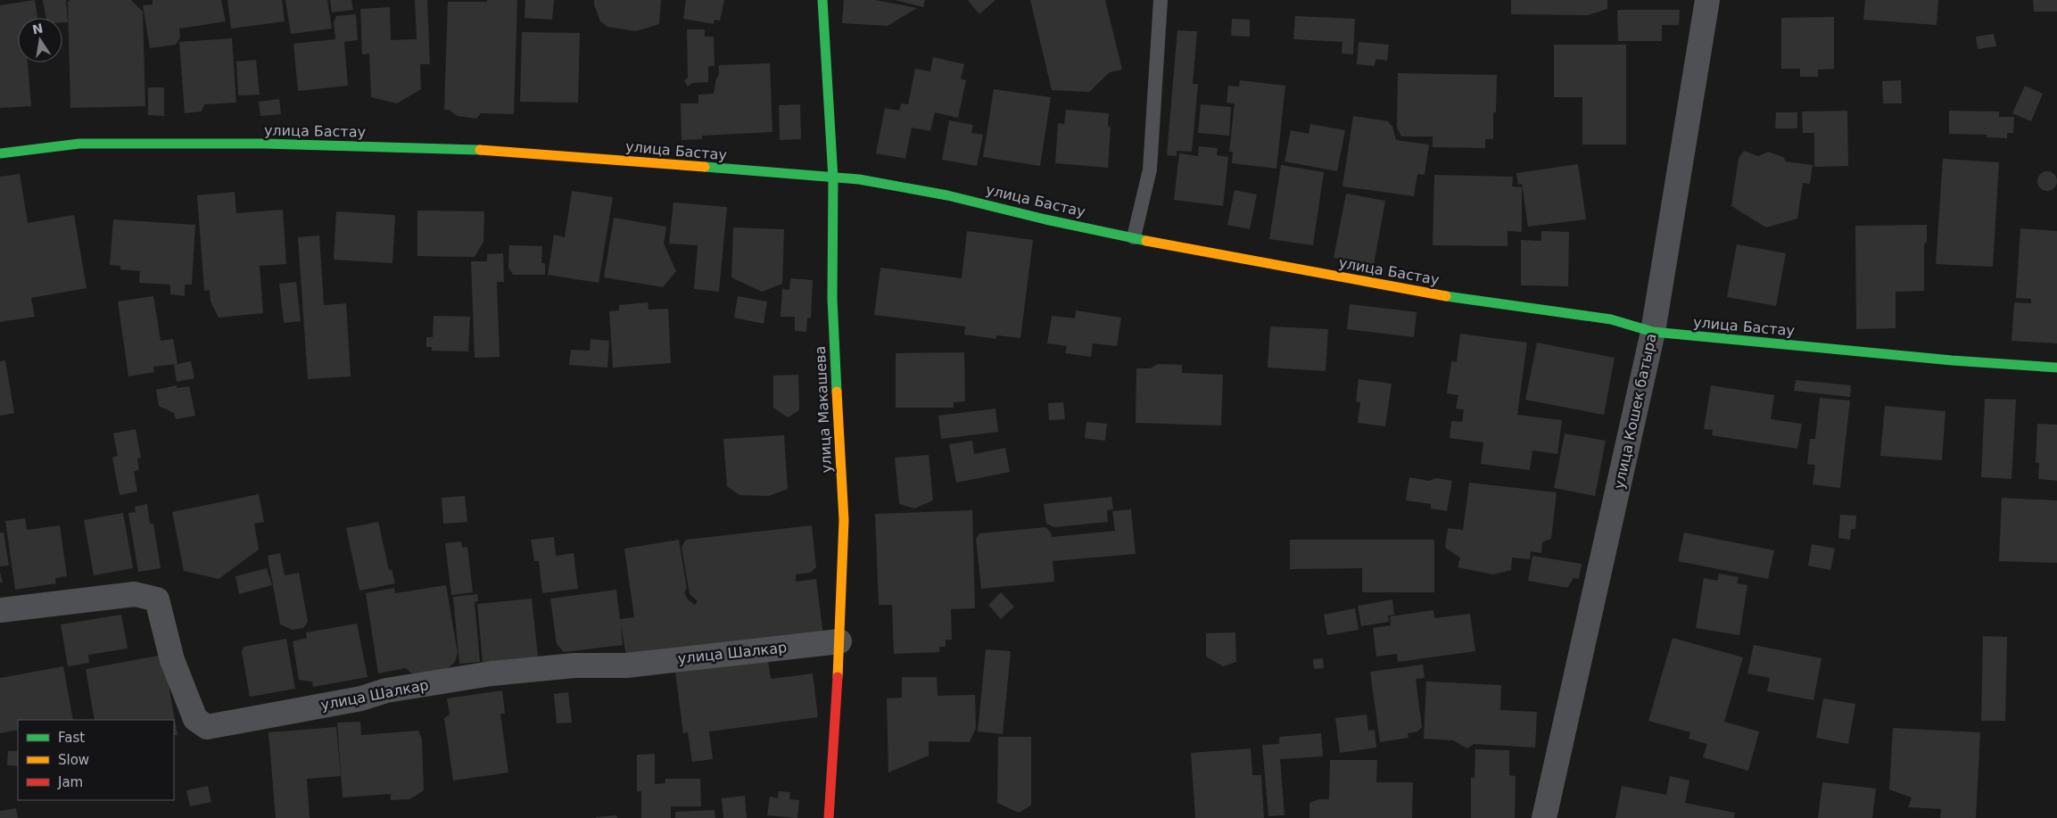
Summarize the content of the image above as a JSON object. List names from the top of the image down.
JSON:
{
  "streets": {
    "street": [
      "улица Бастау",
      "улица Макашева",
      "улица Кошек батыра",
      "улица Шалкар"
    ]
  },
  "crossings": [
    ["улица Бастау", "улица Макашева"],
    ["улица Бастау", "улица Кошек батыра"],
    ["улица Макашева", "улица Шалкар"]
  ],
  "legend": ["Fast", "Slow", "Jam"],
  "north": "top"
}
